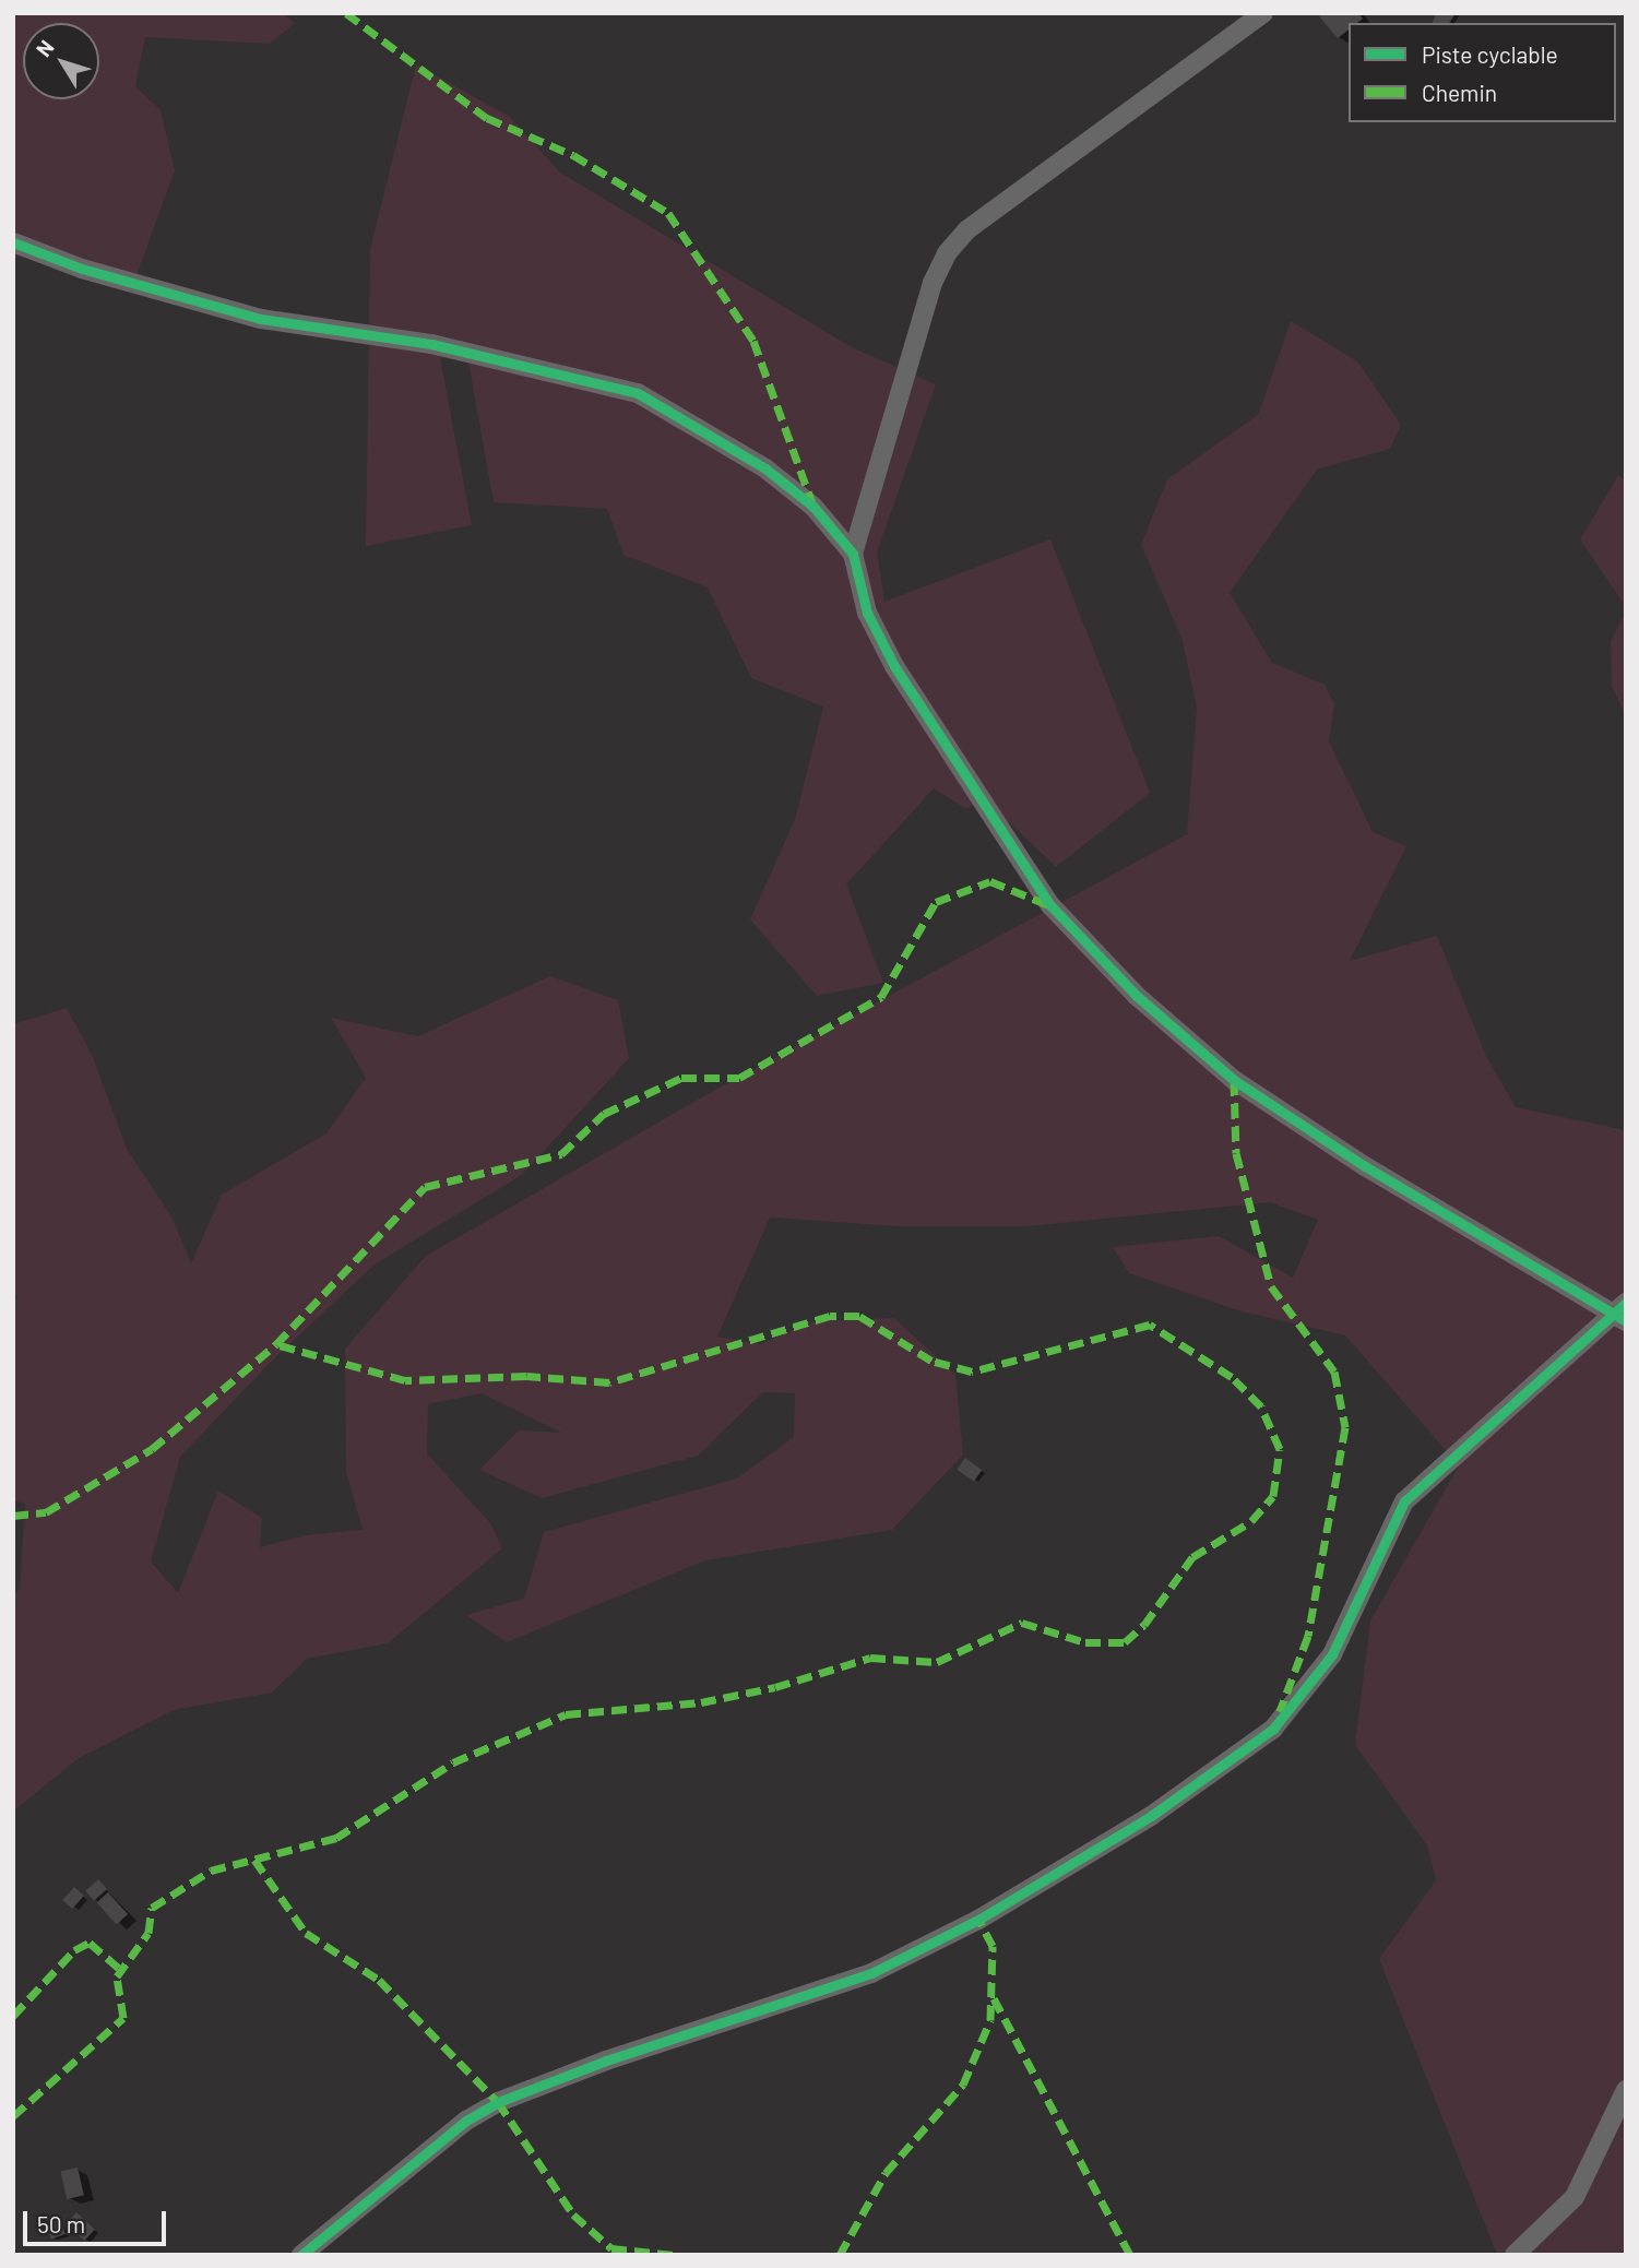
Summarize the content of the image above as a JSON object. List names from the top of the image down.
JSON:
{
  "legend": ["Piste cyclable", "Chemin"],
  "scale_bar": "50 m",
  "north": "top left"
}
